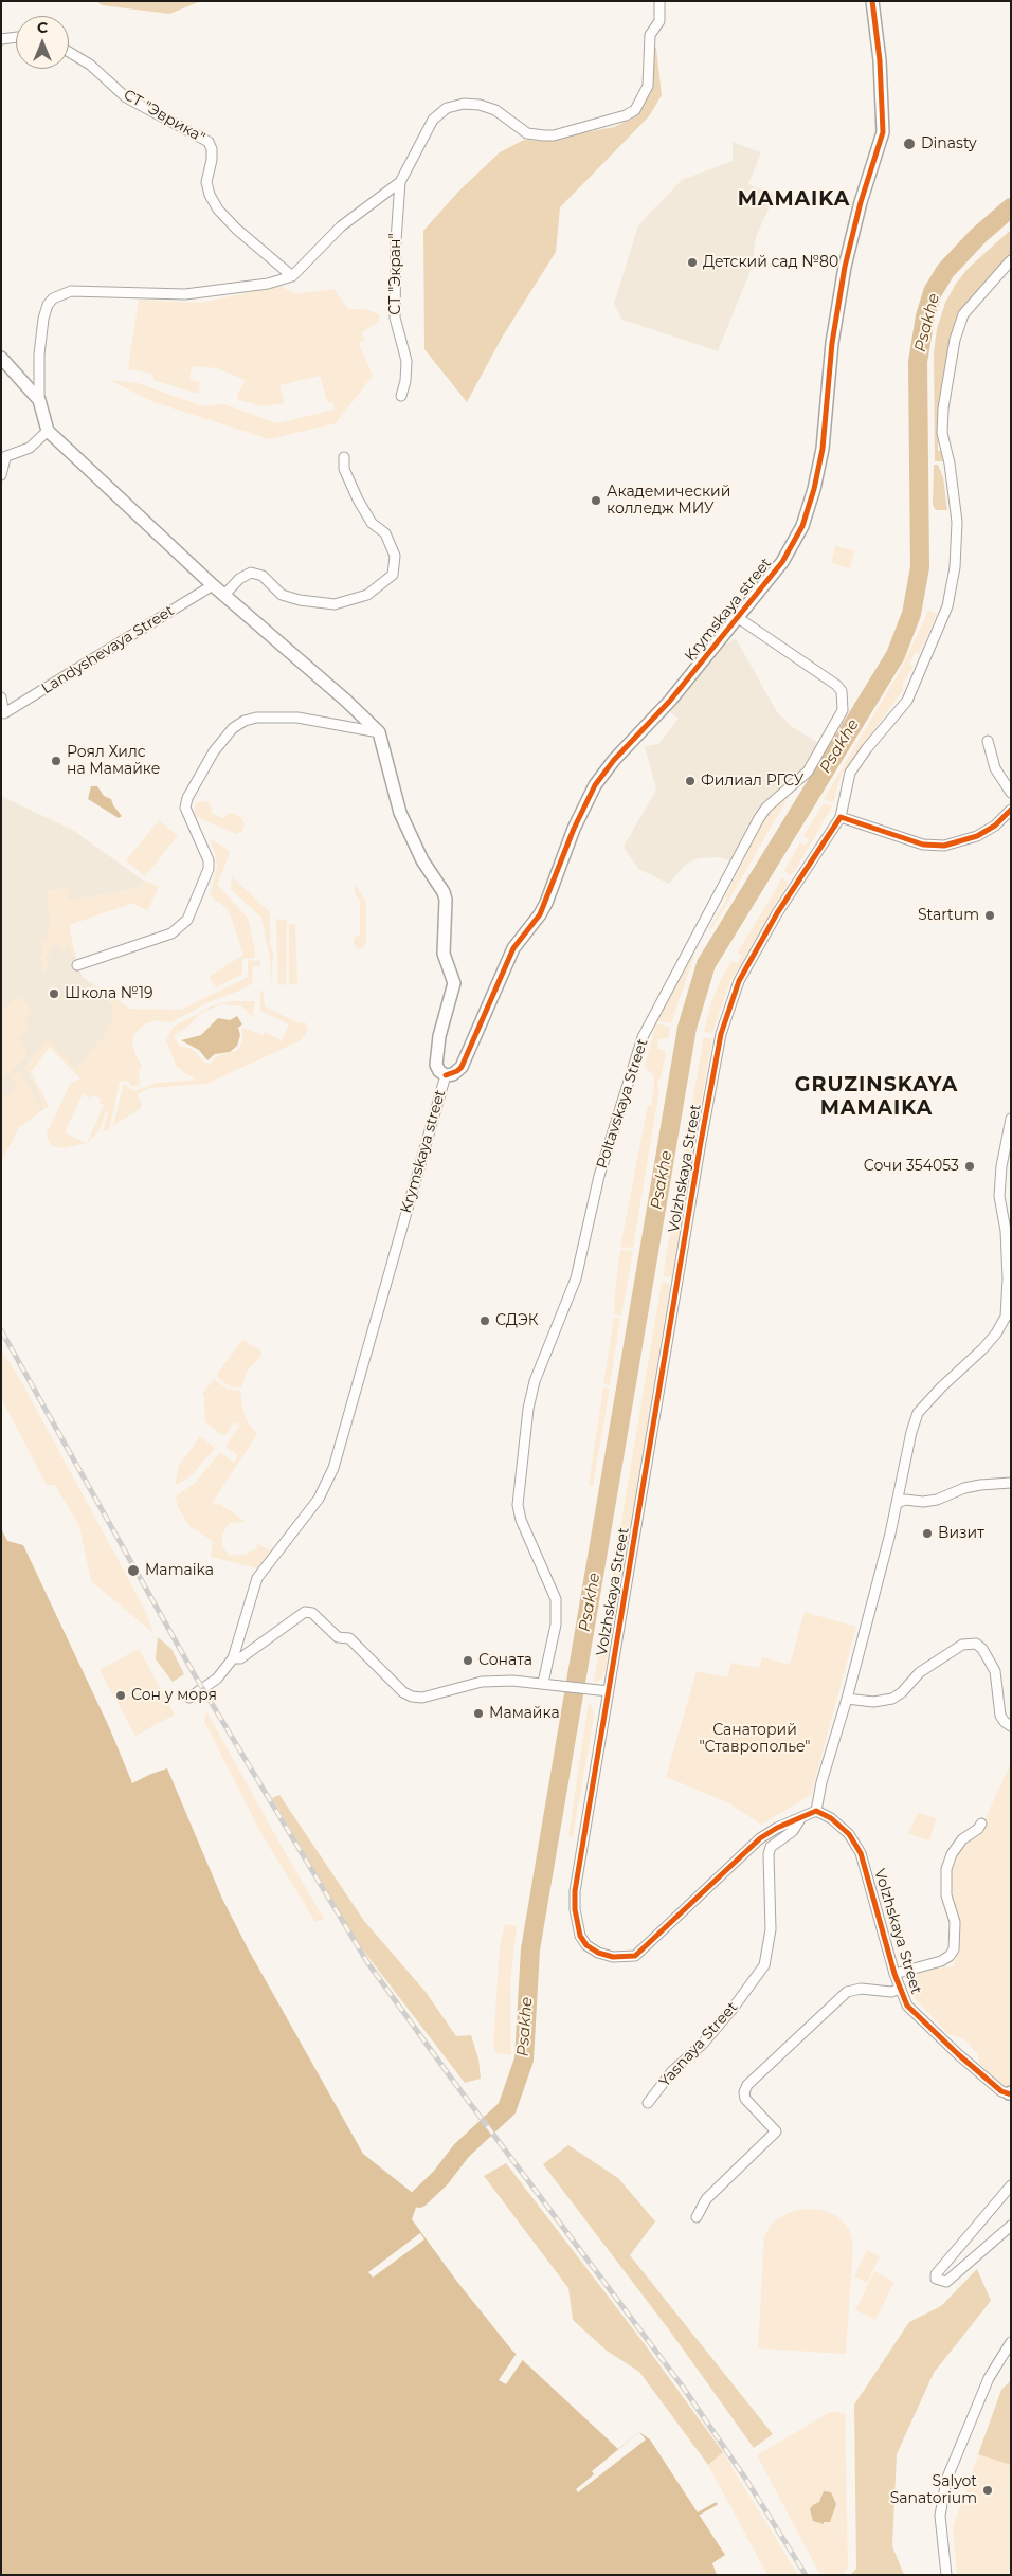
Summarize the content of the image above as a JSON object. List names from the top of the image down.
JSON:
{
  "streets": {
    "street": [
      "СТ \"Эврика\"",
      "СТ \"Экран\"",
      "Krymskaya street",
      "Landyshevaya Street",
      "Poltavskaya Street",
      "Volzhskaya Street",
      "Yasnaya Street"
    ]
  },
  "crossings": [
    ["Krymskaya street", "Poltavskaya Street"],
    ["Krymskaya street", "Volzhskaya Street"],
    ["Volzhskaya Street", "Yasnaya Street"]
  ],
  "districts": ["MAMAIKA", "GRUZINSKAYA MAMAIKA"],
  "water": ["Psakhe"],
  "parks": ["Санаторий \"Ставрополье\""],
  "places": [
    "Dinasty",
    "Детский сад №80",
    "Академический колледж МИУ",
    "Роял Хилс на Мамайке",
    "Филиал РГСУ",
    "Startum",
    "Школа №19",
    "Сочи 354053",
    "СДЭК",
    "Визит",
    "Mamaika",
    "Соната",
    "Сон у моря",
    "Мамайка",
    "Salyot Sanatorium"
  ],
  "north": "top"
}
